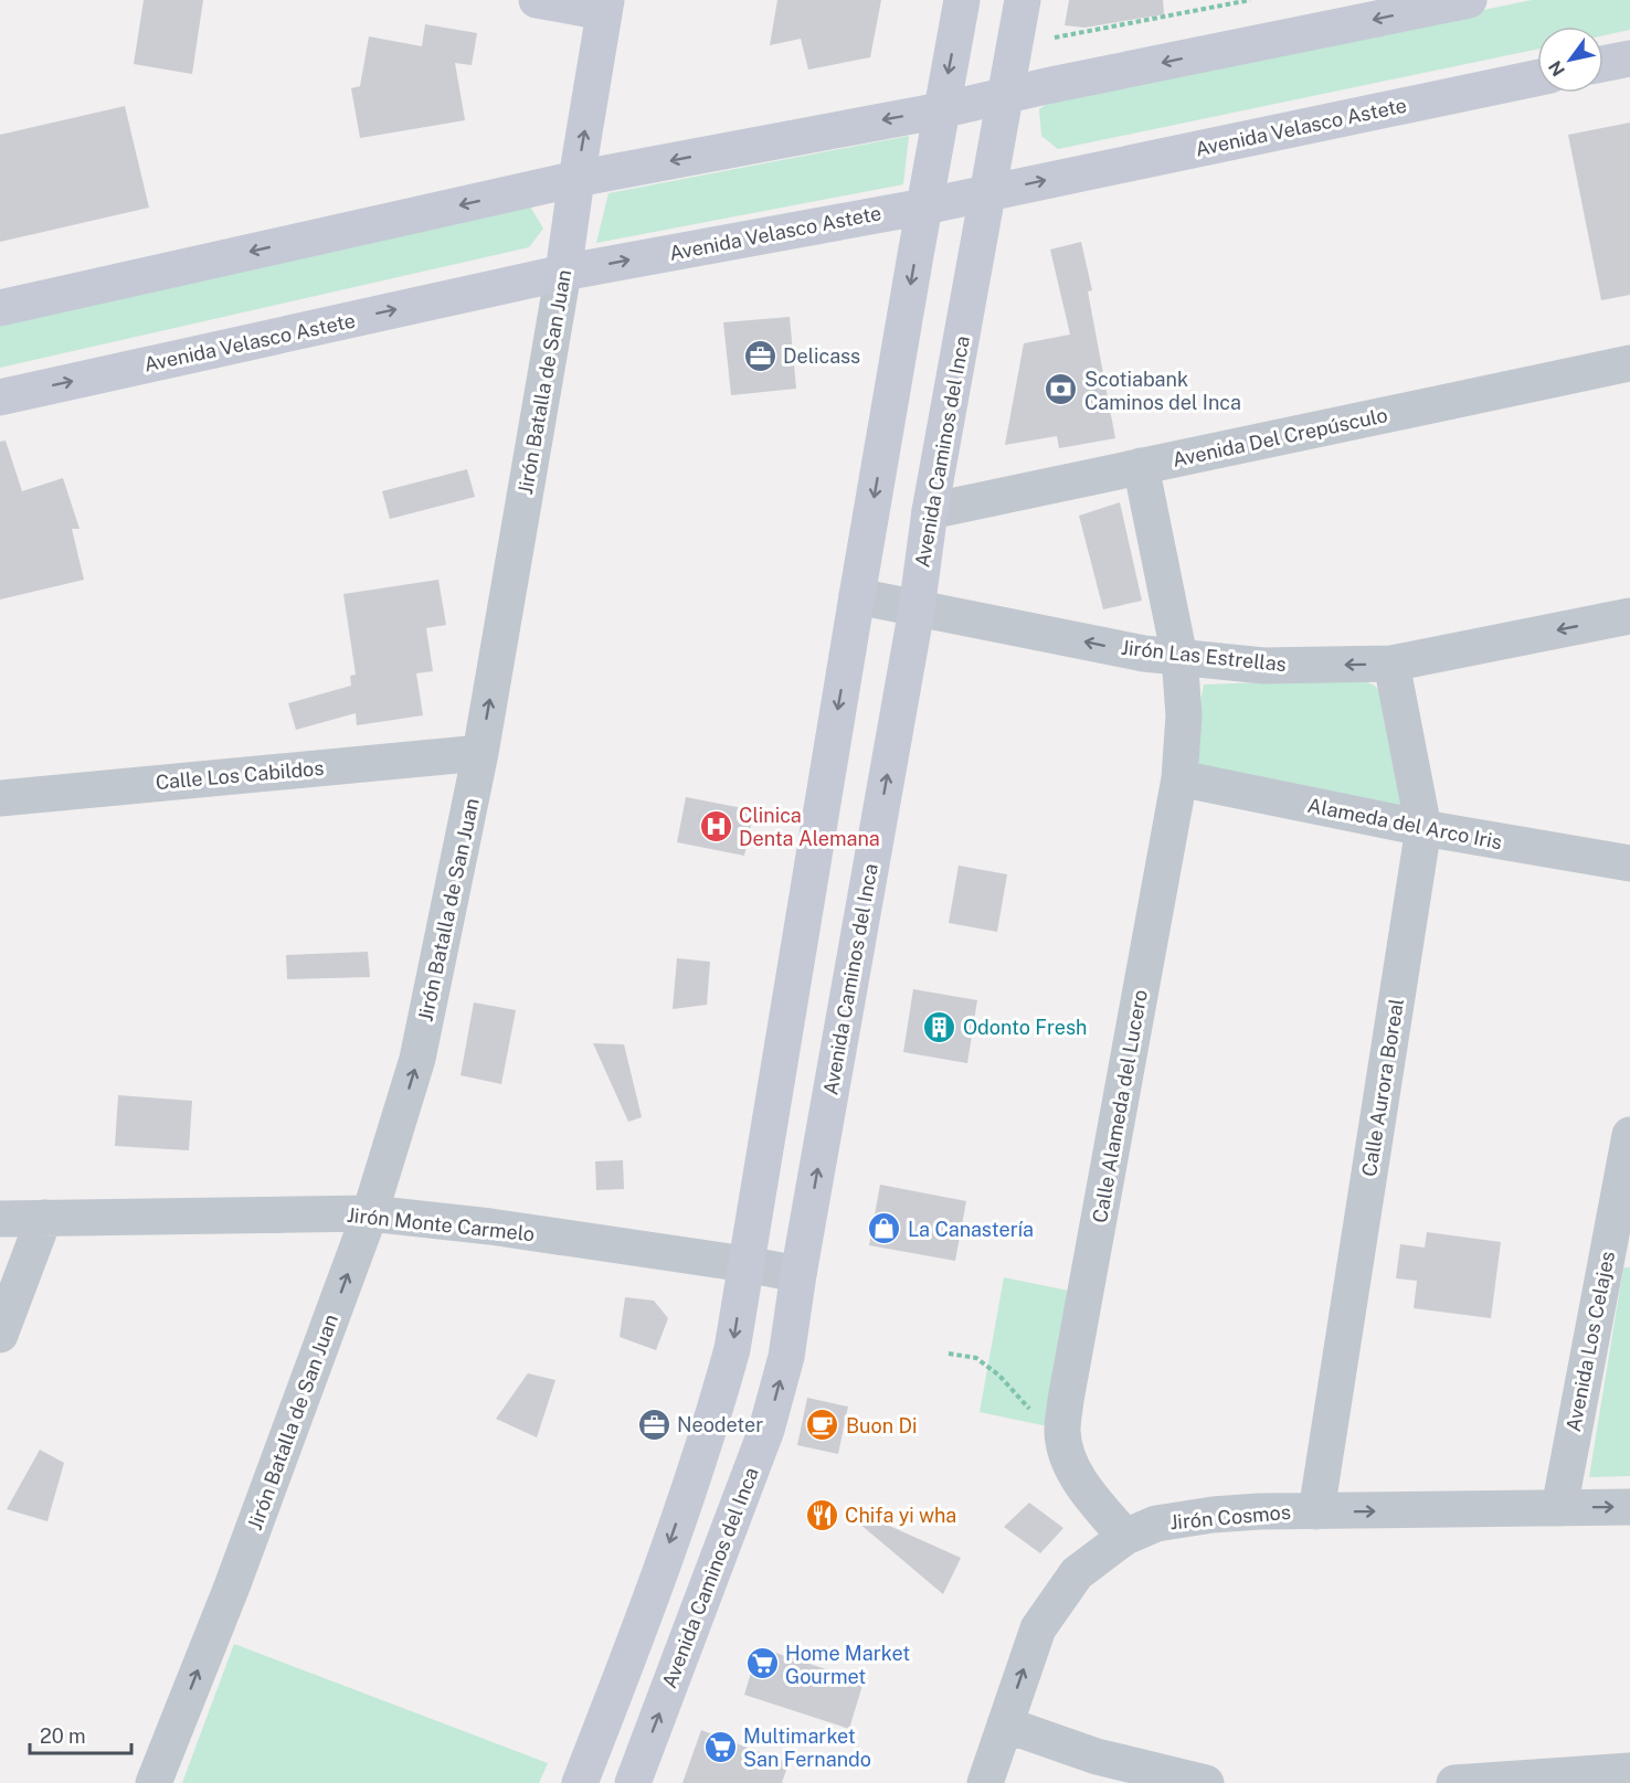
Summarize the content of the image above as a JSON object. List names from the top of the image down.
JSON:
{
  "streets": {
    "main road": ["Avenida Velasco Astete", "Jirón Batalla de San Juan", "Avenida Caminos del Inca"],
    "street": [
      "Avenida Del Crepúsculo",
      "Jirón Las Estrellas",
      "Calle Los Cabildos",
      "Alameda del Arco Iris",
      "Calle Aurora Boreal",
      "Calle Alameda del Lucero",
      "Jirón Monte Carmelo",
      "Avenida Los Celajes",
      "Jirón Cosmos"
    ]
  },
  "crossings": [
    ["Avenida Velasco Astete", "Jirón Batalla de San Juan"],
    ["Avenida Velasco Astete", "Avenida Caminos del Inca"],
    ["Jirón Batalla de San Juan", "Calle Los Cabildos"],
    ["Jirón Batalla de San Juan", "Jirón Monte Carmelo"],
    ["Avenida Del Crepúsculo", "Avenida Caminos del Inca"],
    ["Avenida Del Crepúsculo", "Calle Alameda del Lucero"],
    ["Avenida Caminos del Inca", "Jirón Las Estrellas"],
    ["Avenida Caminos del Inca", "Jirón Monte Carmelo"],
    ["Jirón Las Estrellas", "Calle Aurora Boreal"],
    ["Jirón Las Estrellas", "Calle Alameda del Lucero"],
    ["Alameda del Arco Iris", "Calle Aurora Boreal"],
    ["Alameda del Arco Iris", "Calle Alameda del Lucero"],
    ["Calle Aurora Boreal", "Jirón Cosmos"],
    ["Calle Alameda del Lucero", "Jirón Cosmos"],
    ["Avenida Los Celajes", "Jirón Cosmos"]
  ],
  "one_way": ["Jirón Batalla de San Juan", "Jirón Las Estrellas"],
  "places": {
    "office": ["Delicass", "Neodeter"],
    "bank": ["Scotiabank Caminos del Inca"],
    "hospital": ["Clinica Denta Alemana"],
    "building": ["Odonto Fresh"],
    "shop": ["La Canastería"],
    "cafe": ["Buon Di"],
    "restaurant": ["Chifa yi wha"],
    "supermarket": ["Home Market Gourmet", "Multimarket San Fernando"]
  },
  "scale_bar": "20 m",
  "north": "bottom left"
}
